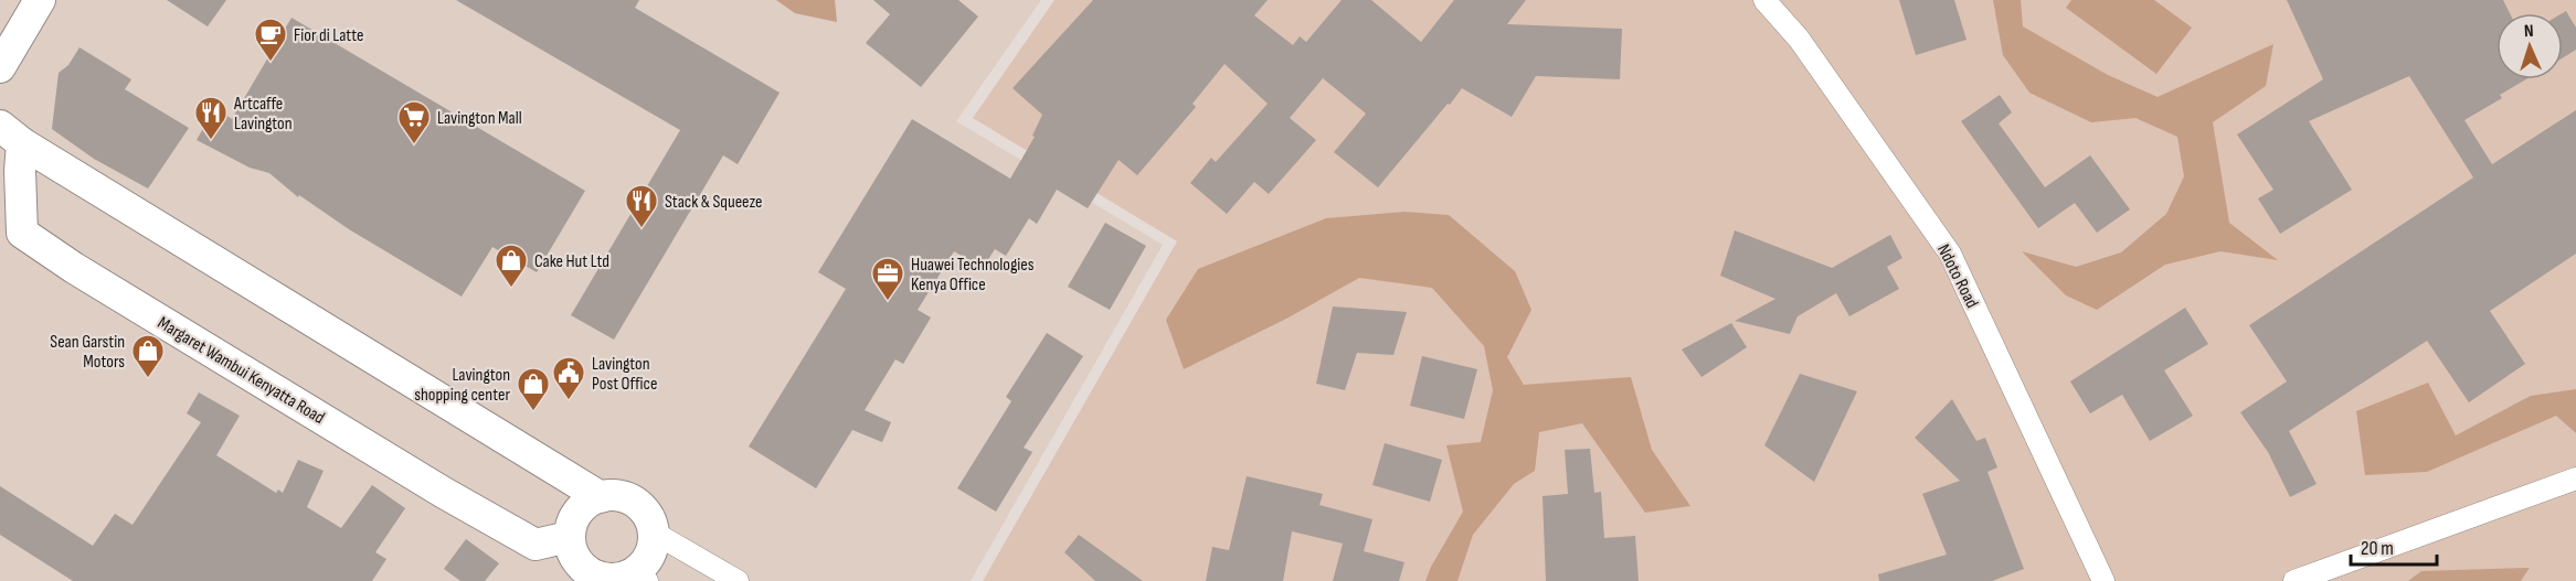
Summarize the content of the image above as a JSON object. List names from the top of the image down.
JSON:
{
  "streets": {
    "street": ["Ndoto Road", "Margaret Wambui Kenyatta Road"]
  },
  "places": {
    "cafe": ["Fior di Latte"],
    "restaurant": ["Artcaffe Lavington", "Stack & Squeeze"],
    "supermarket": ["Lavington Mall"],
    "shop": ["Cake Hut Ltd", "Sean Garstin Motors", "Lavington shopping center"],
    "office": ["Huawei Technologies Kenya Office"],
    "public building": ["Lavington Post Office"]
  },
  "scale_bar": "20 m",
  "north": "top"
}
